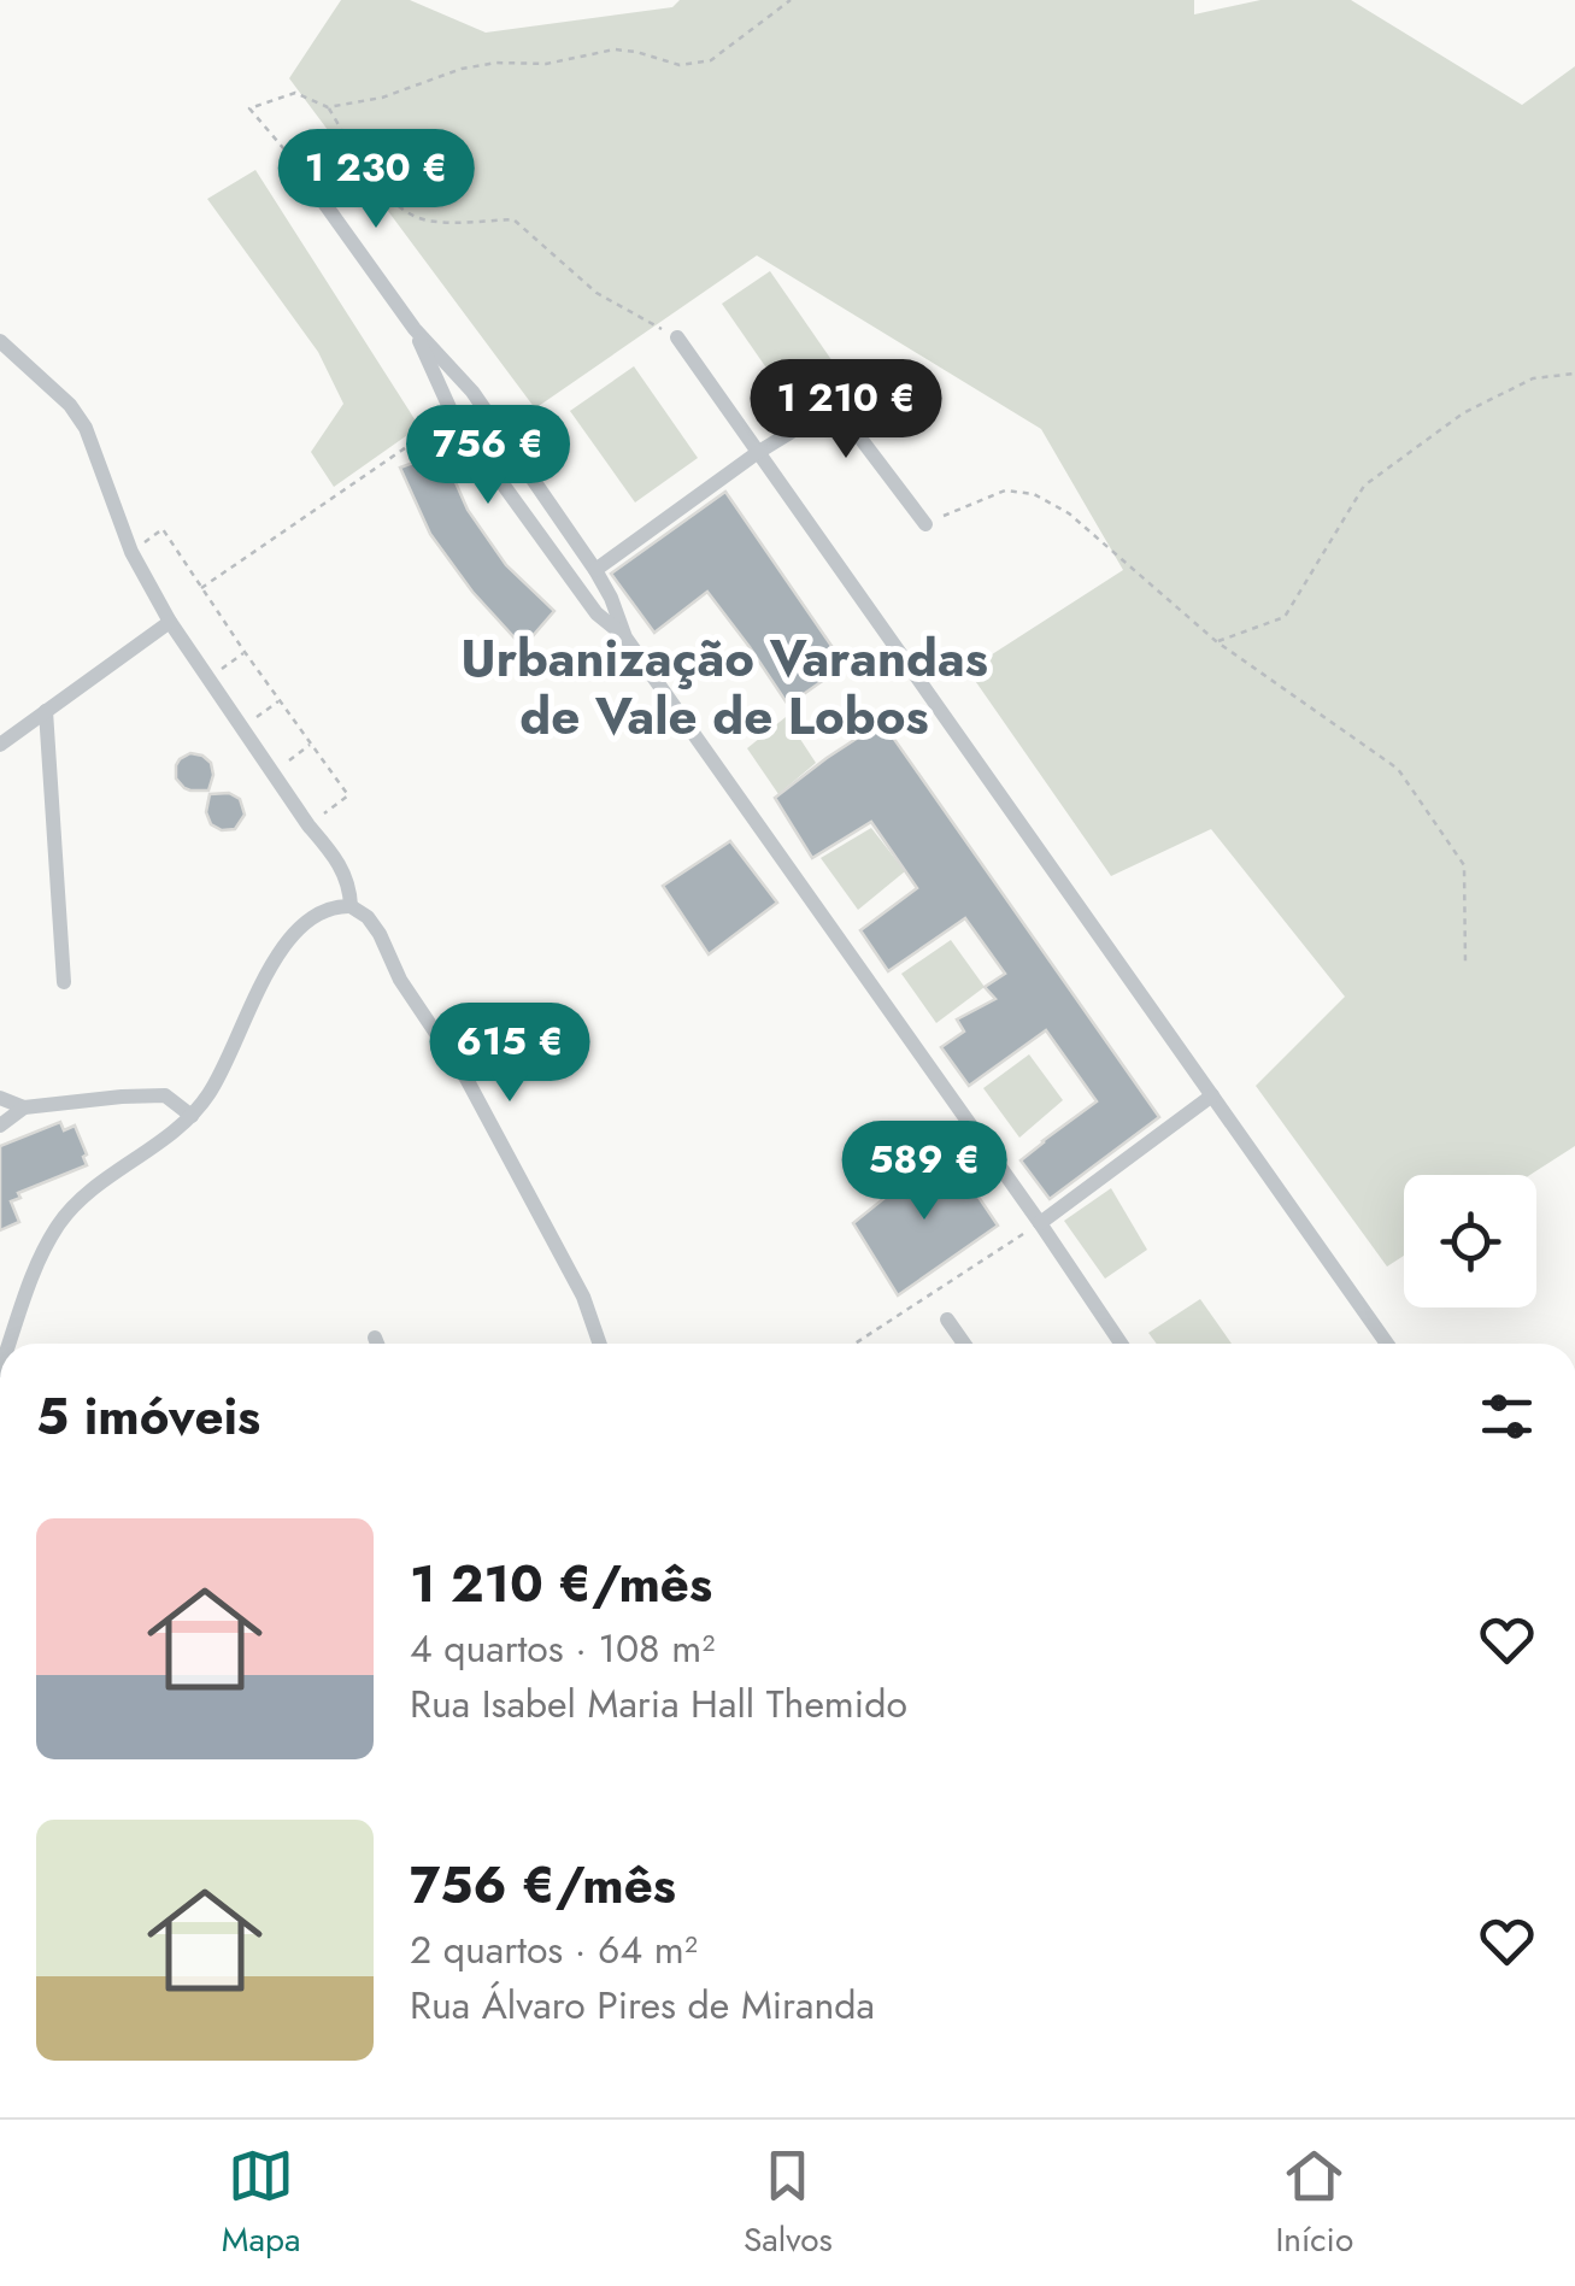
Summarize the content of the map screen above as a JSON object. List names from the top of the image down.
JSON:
{
  "districts": ["Urbanização Varandas de Vale de Lobos"],
  "page": {
    "price": [
      "1 230 €",
      "1 210 €",
      "756 €",
      "615 €",
      "589 €"
    ],
    "heading": "5 imóveis",
    "list": [
      {
        "name": "1 210 €/mês",
        "note": "4 quartos · 108 m² · Rua Isabel Maria Hall Themido"
      },
      {
        "name": "756 €/mês",
        "note": "2 quartos · 64 m² · Rua Álvaro Pires de Miranda"
      }
    ],
    "tabs": ["Mapa", "Salvos", "Início"]
  }
}
